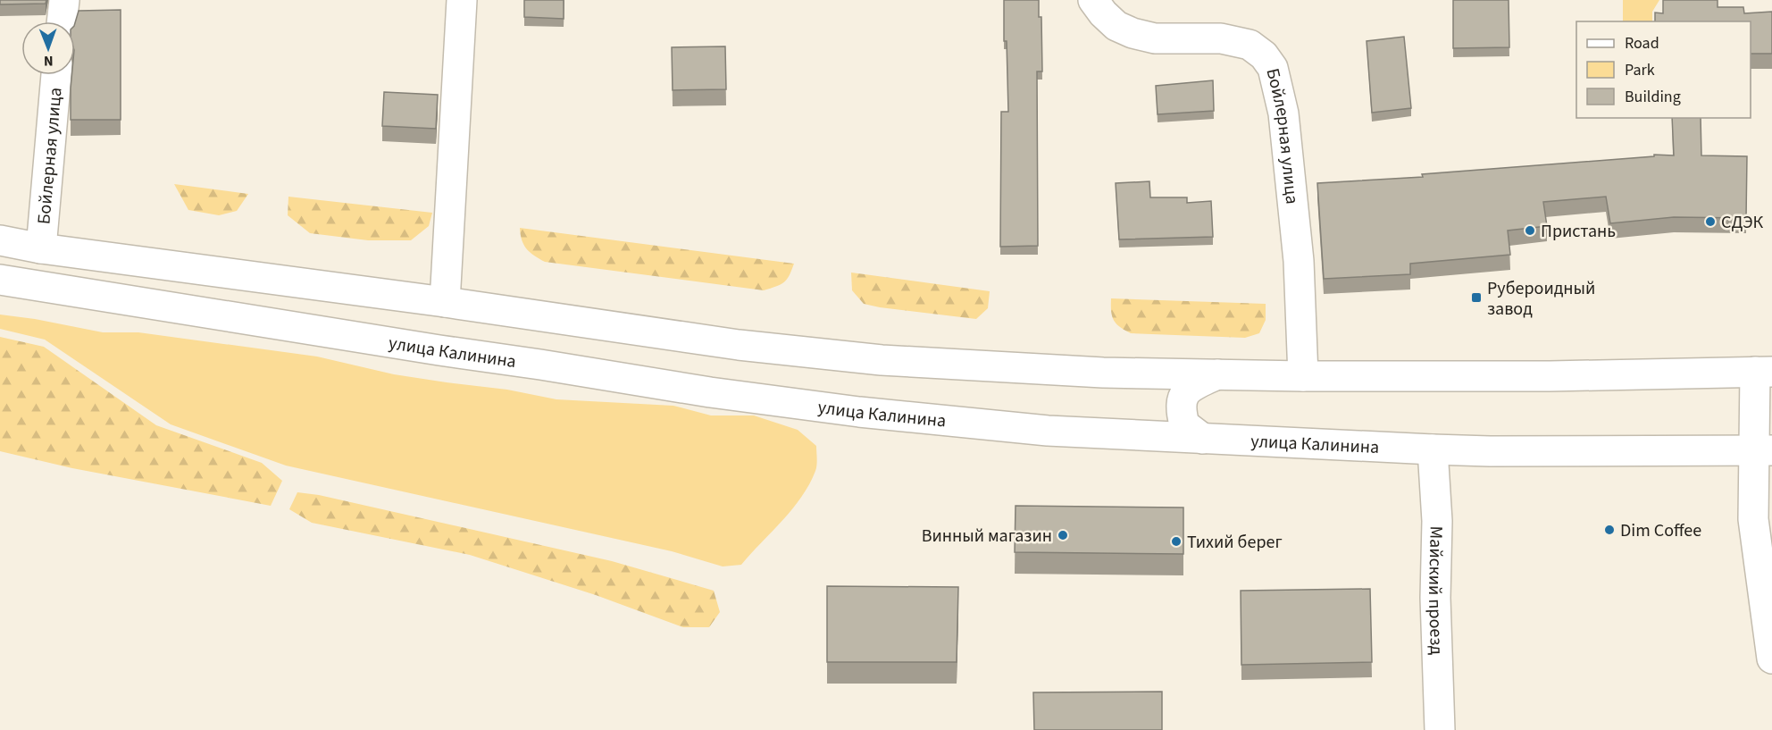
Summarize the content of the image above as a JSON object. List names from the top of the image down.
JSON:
{
  "streets": {
    "main road": ["Бойлерная улица", "улица Калинина", "Майский проезд"]
  },
  "crossings": [
    ["улица Калинина", "Майский проезд"]
  ],
  "places": {
    "other": [
      "СДЭК",
      "Пристань",
      "Dim Coffee",
      "Винный магазин",
      "Тихий берег"
    ],
    "transit": ["Рубероидный завод"]
  },
  "legend": ["Road", "Park", "Building"],
  "north": "bottom"
}
